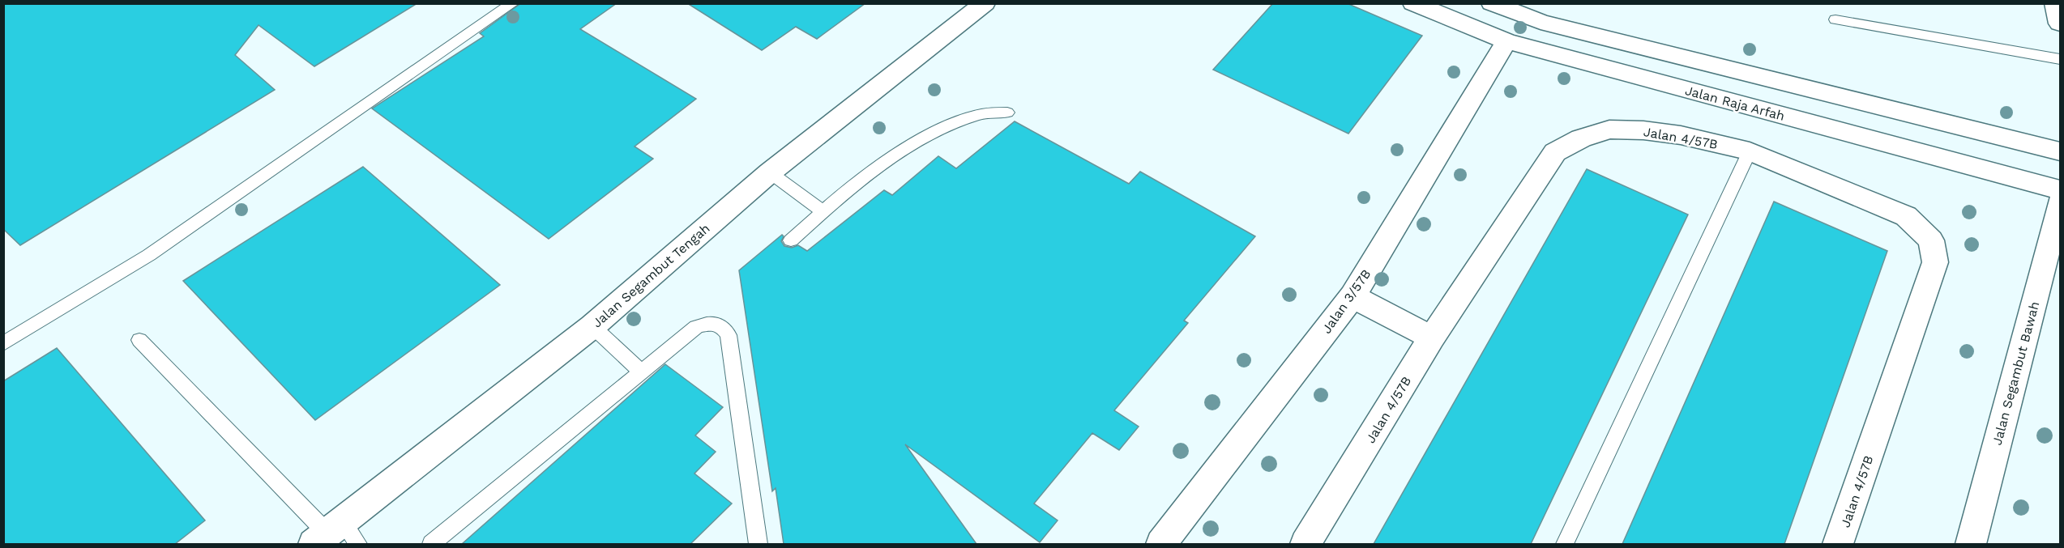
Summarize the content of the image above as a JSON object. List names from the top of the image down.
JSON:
{
  "streets": {
    "street": [
      "Jalan Raja Arfah",
      "Jalan 4/57B",
      "Jalan Segambut Tengah",
      "Jalan 3/57B",
      "Jalan Segambut Bawah"
    ]
  },
  "crossings": [
    ["Jalan Raja Arfah", "Jalan 3/57B"]
  ]
}
